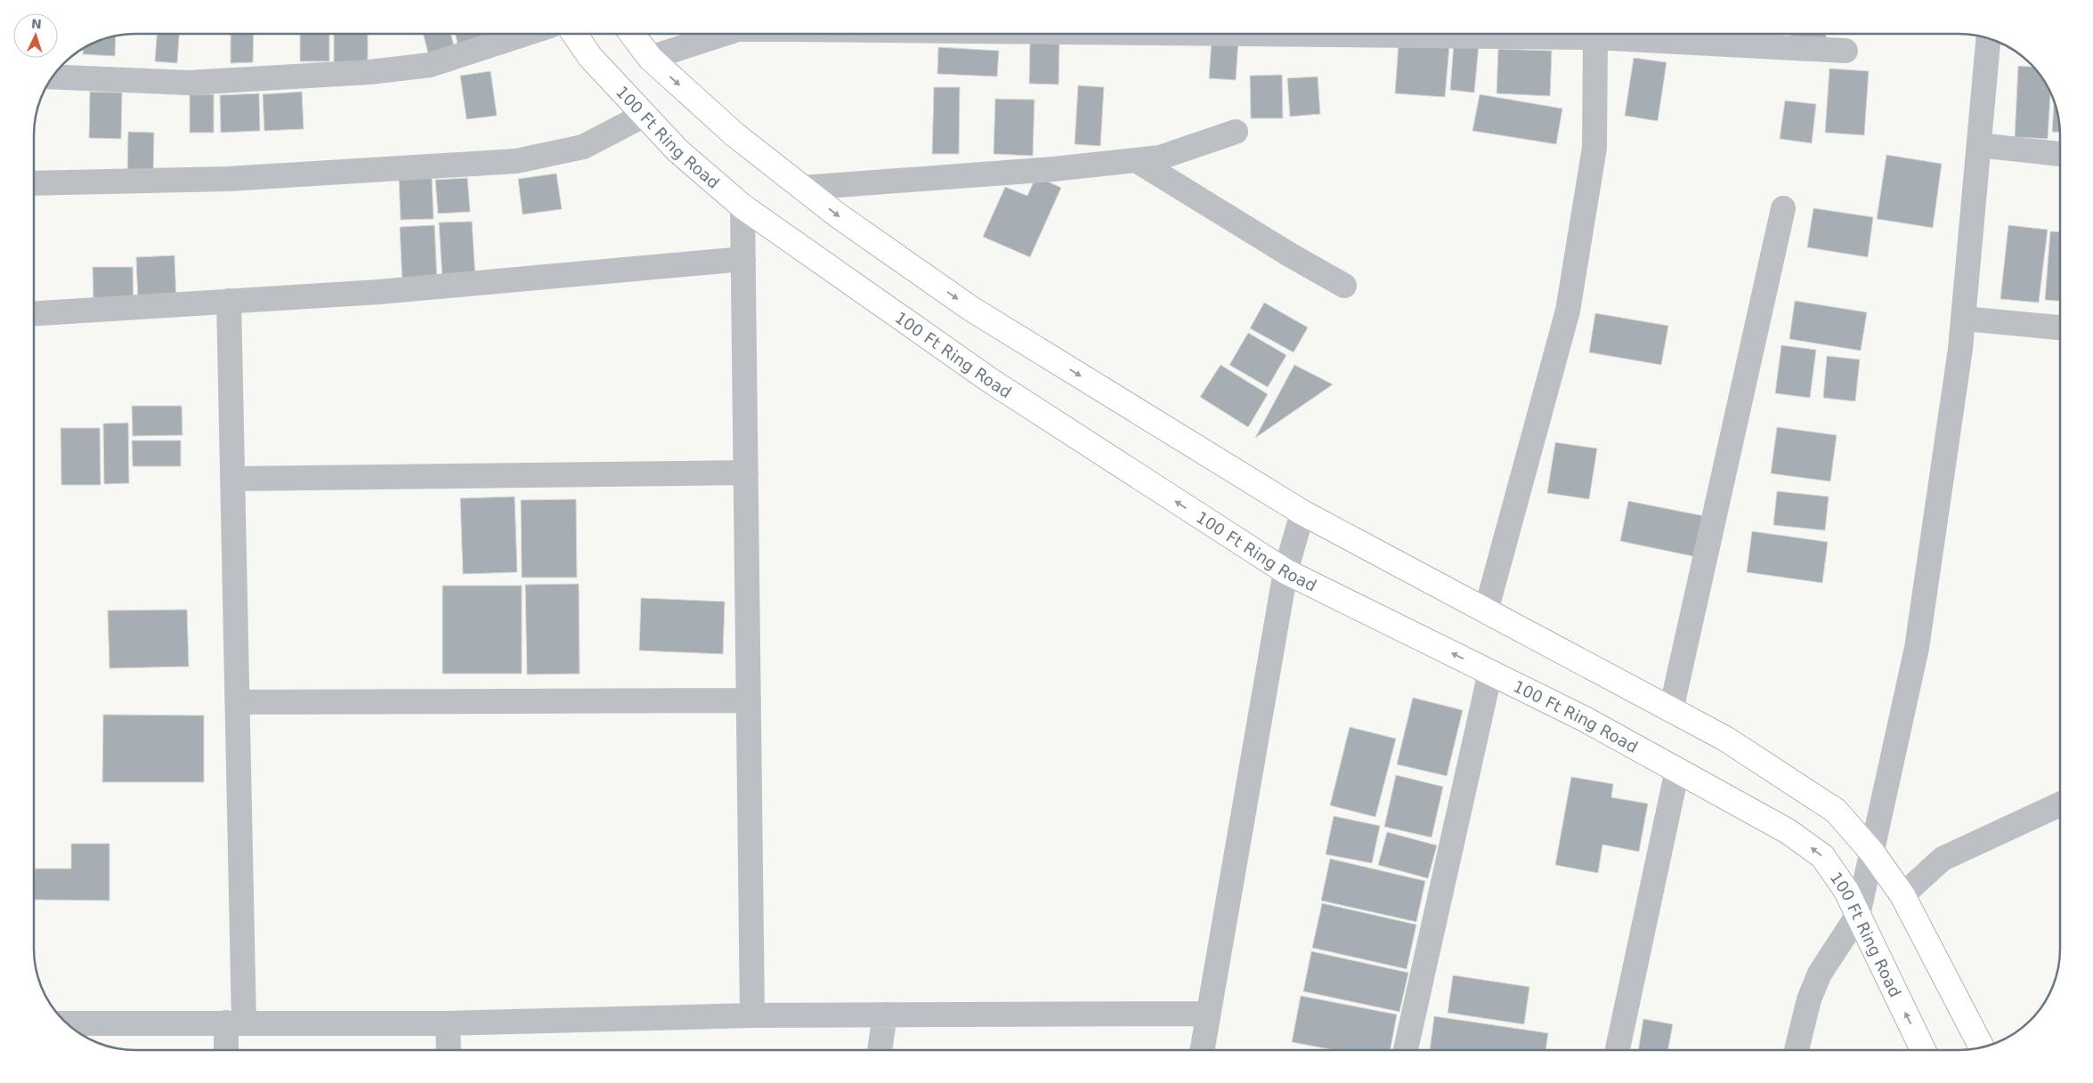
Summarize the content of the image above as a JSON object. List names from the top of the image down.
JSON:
{
  "streets": {
    "main road": ["100 Ft Ring Road"]
  },
  "north": "top"
}
